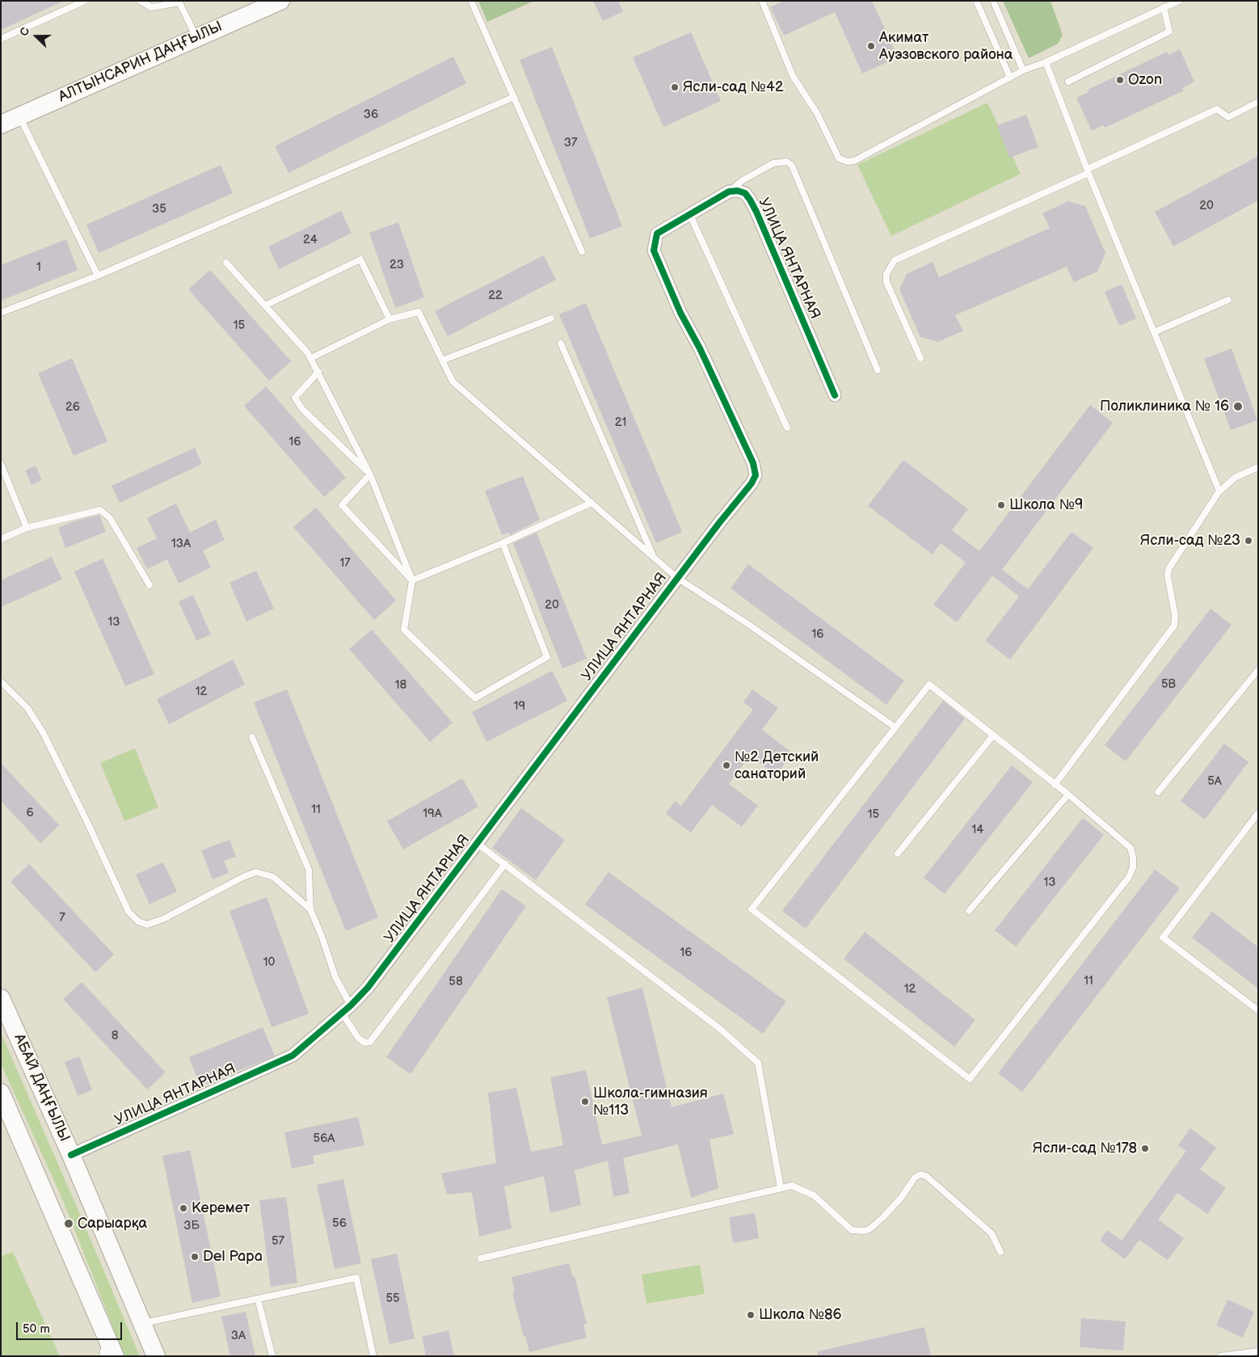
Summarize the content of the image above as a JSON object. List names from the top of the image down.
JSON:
{
  "streets": {
    "main road": ["АЛТЫНСАРИН ДАҢҒЫЛЫ", "АБАЙ ДАҢҒЫЛЫ"],
    "street": ["УЛИЦА ЯНТАРНАЯ"]
  },
  "crossings": [
    ["УЛИЦА ЯНТАРНАЯ", "АБАЙ ДАҢҒЫЛЫ"]
  ],
  "places": [
    "Акимат Ауэзовского района",
    "Ozon",
    "Ясли-сад №42",
    "Поликлиника № 16",
    "Школа №9",
    "Ясли-сад №23",
    "№2 Детский санаторий",
    "Школа-гимназия №113",
    "Ясли-сад №178",
    "Керемет",
    "Сарыарқа",
    "Del Papa",
    "Школа №86"
  ],
  "house_numbers": [
    "36",
    "37",
    "20",
    "35",
    "24",
    "23",
    "1",
    "22",
    "15",
    "26",
    "21",
    "16",
    "13А",
    "17",
    "20",
    "13",
    "16",
    "5В",
    "18",
    "12",
    "19",
    "5А",
    "11",
    "6",
    "19А",
    "15",
    "14",
    "13",
    "7",
    "16",
    "10",
    "11",
    "58",
    "12",
    "8",
    "56А",
    "56",
    "3Б",
    "57",
    "55",
    "3А"
  ],
  "scale_bar": "50 m",
  "north": "left"
}
